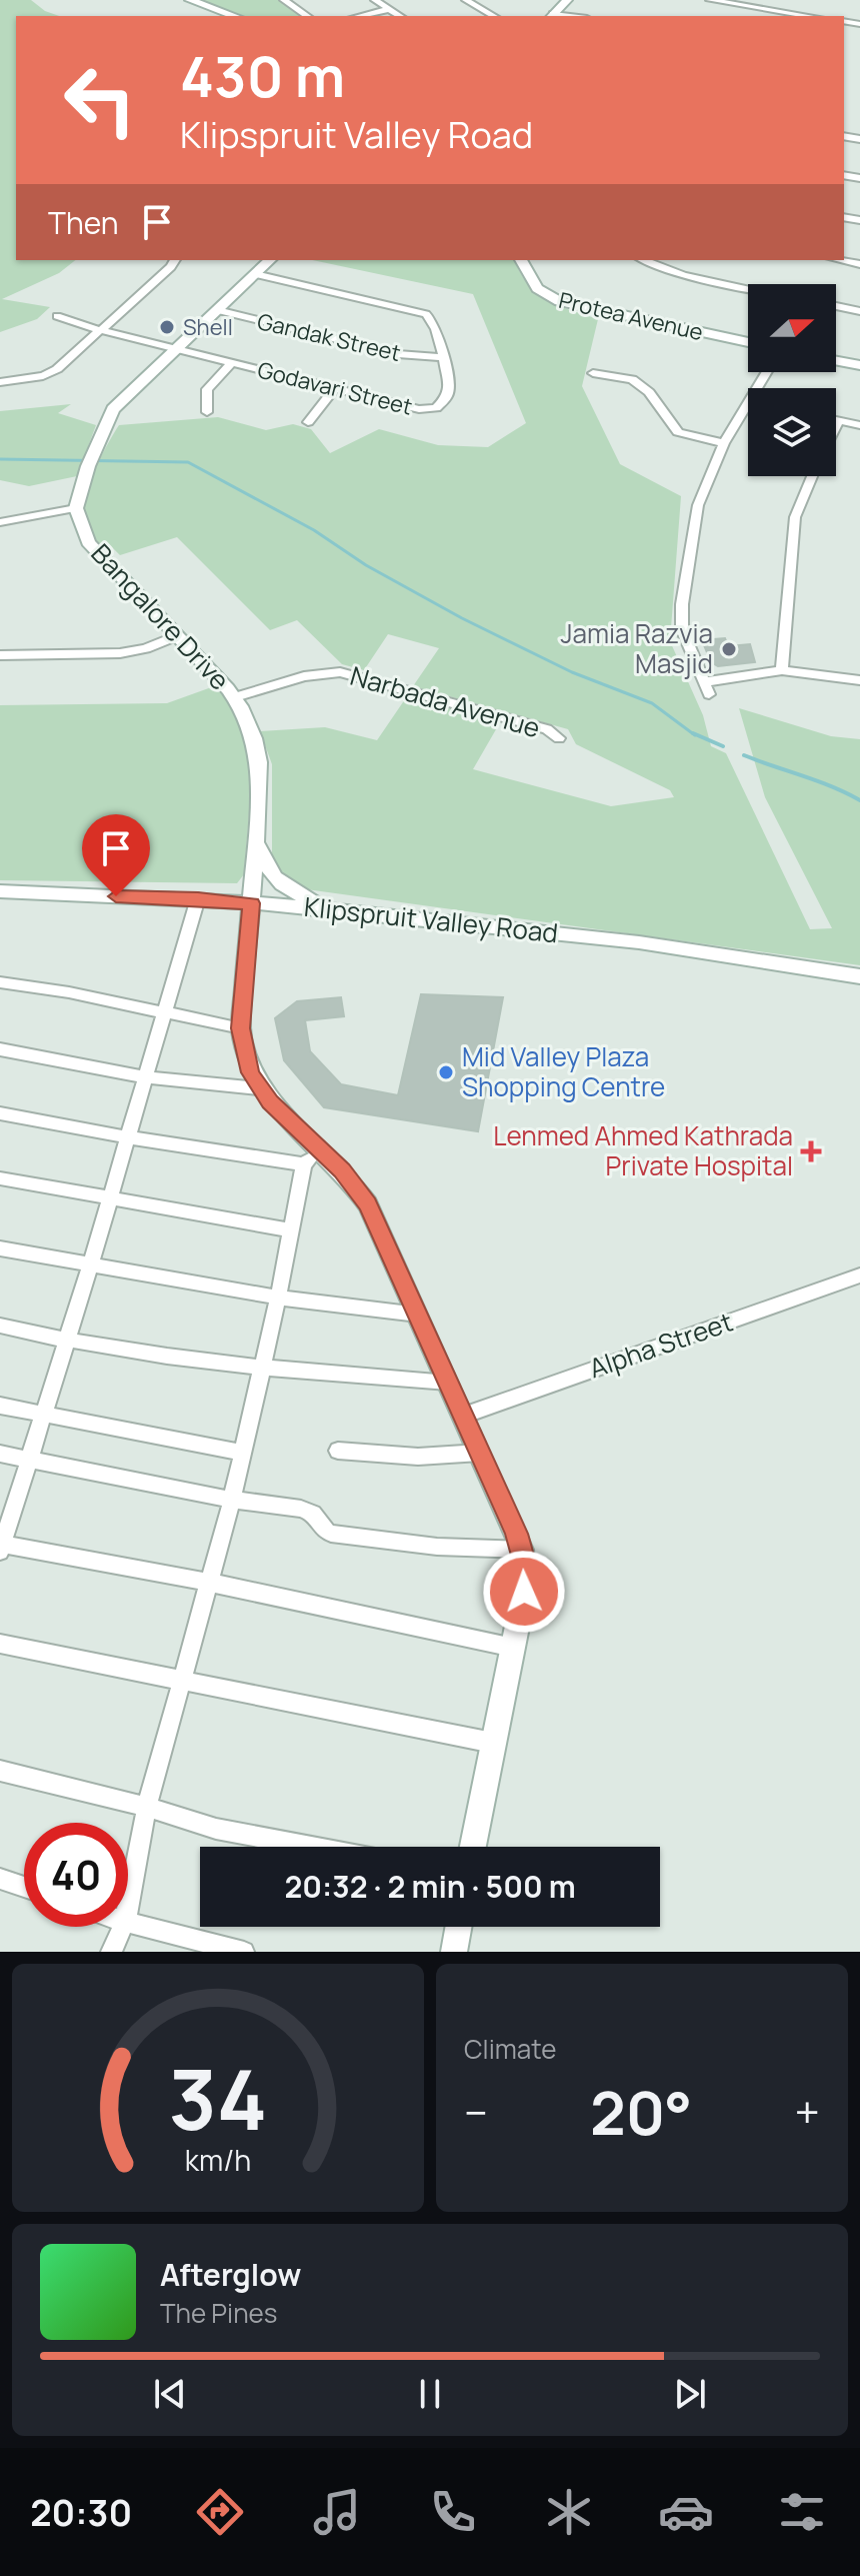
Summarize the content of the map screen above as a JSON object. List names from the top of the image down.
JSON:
{
  "streets": {
    "street": [
      "Protea Avenue",
      "Gandak Street",
      "Godavari Street",
      "Bangalore Drive",
      "Narbada Avenue",
      "Klipspruit Valley Road",
      "Alpha Street"
    ]
  },
  "crossings": [
    ["Gandak Street", "Godavari Street"],
    ["Bangalore Drive", "Narbada Avenue"],
    ["Bangalore Drive", "Klipspruit Valley Road"]
  ],
  "places": {
    "other": ["Shell", "Jamia Razvia Masjid", "Mid Valley Plaza Shopping Centre"],
    "health": ["Lenmed Ahmed Kathrada Private Hospital"]
  },
  "north": "right",
  "page": {
    "turn": ["430 m", "Klipspruit Valley Road"],
    "then": "Then",
    "limit": "40",
    "trip": "20:32 · 2 min · 500 m",
    "tile": "Climate",
    "heat": ["−", "20°", "+"],
    "song": ["Afterglow", "The Pines"],
    "tabs": "20:30",
    "gauge": ["34", "km/h"]
  }
}
